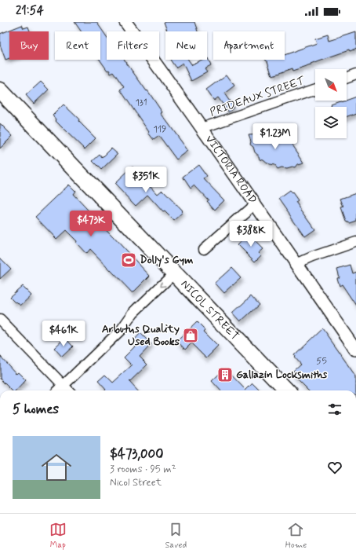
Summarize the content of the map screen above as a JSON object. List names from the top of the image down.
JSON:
{
  "streets": {
    "highway": ["NICOL STREET"],
    "street": ["PRIDEAUX STREET", "VICTORIA ROAD"]
  },
  "crossings": [
    ["PRIDEAUX STREET", "VICTORIA ROAD"]
  ],
  "places": {
    "sports": ["Dolly's Gym"],
    "shop": ["Arbutus Quality Used Books"],
    "building": ["Gallazin Locksmiths"]
  },
  "house_numbers": ["131", "119", "55"],
  "north": "bottom right",
  "page": {
    "status": "21:54",
    "chip": [
      "Buy",
      "Rent",
      "Filters",
      "New",
      "Apartment"
    ],
    "price": [
      "$1.23M",
      "$351K",
      "$473K",
      "$388K",
      "$461K"
    ],
    "heading": "5 homes",
    "list": [
      {
        "name": "$473,000",
        "note": "3 rooms · 95 m² · Nicol Street"
      }
    ],
    "tabs": ["Map", "Saved", "Home"]
  }
}
